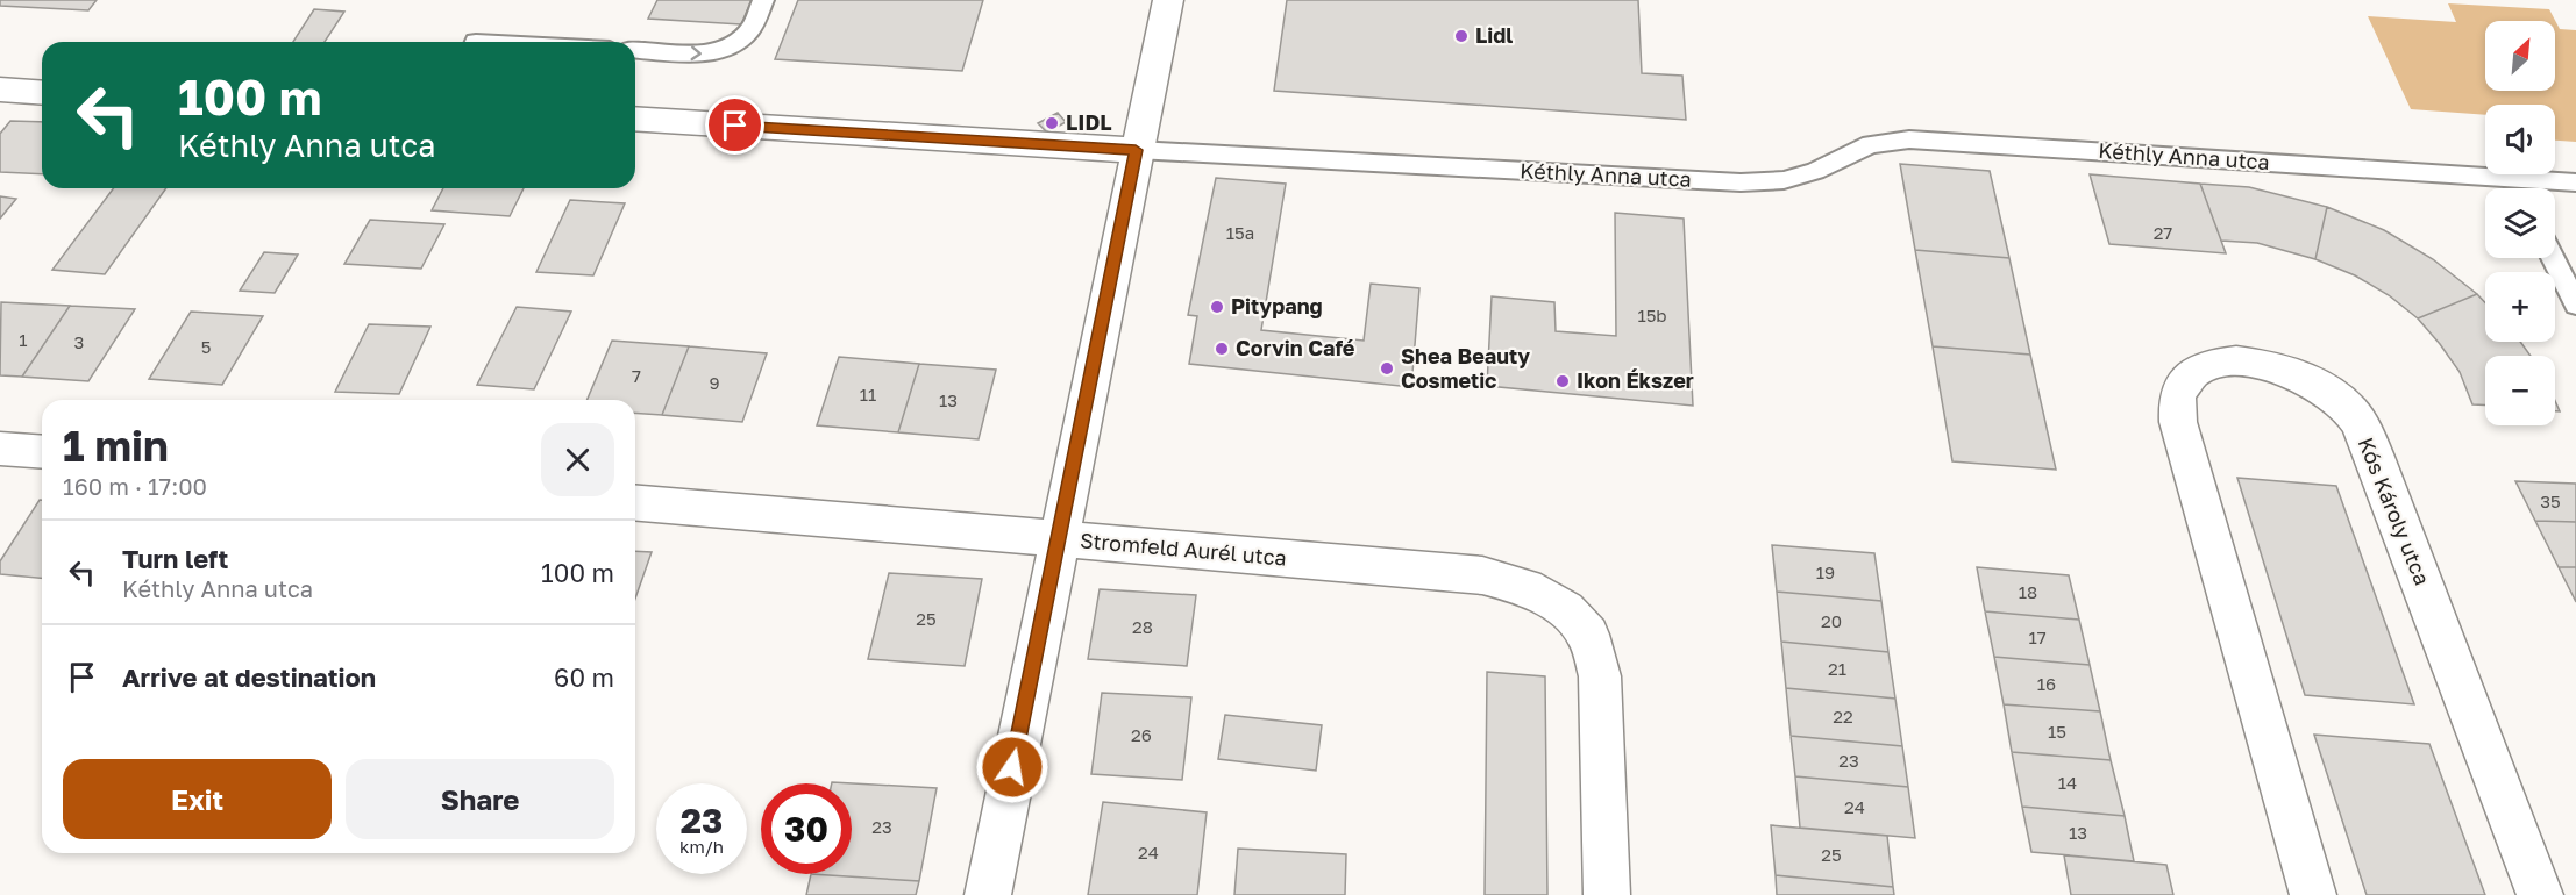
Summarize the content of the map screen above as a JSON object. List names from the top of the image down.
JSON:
{
  "streets": {
    "street": ["Kéthly Anna utca", "Kós Károly utca", "Stromfeld Aurél utca"]
  },
  "places": [
    "Lidl",
    "LIDL",
    "Pitypang",
    "Corvin Café",
    "Shea Beauty Cosmetic",
    "Ikon Ékszer"
  ],
  "house_numbers": [
    "15a",
    "27",
    "15b",
    "1",
    "3",
    "5",
    "7",
    "9",
    "11",
    "13",
    "35",
    "19",
    "18",
    "25",
    "20",
    "28",
    "17",
    "21",
    "16",
    "22",
    "15",
    "26",
    "23",
    "14",
    "24",
    "23",
    "13",
    "24",
    "25"
  ],
  "north": "top right",
  "page": {
    "map_buttons": ["+", "−"],
    "turn": ["100 m", "Kéthly Anna utca"],
    "heading": ["1 min", "160 m · 17:00"],
    "list": [
      {
        "name": "Turn left",
        "note": "Kéthly Anna utca",
        "value": "100 m"
      },
      {
        "name": "Arrive at destination",
        "value": "60 m"
      }
    ],
    "buttons": ["Exit", "Share"],
    "speed": "23 km/h",
    "limit": "30"
  }
}
